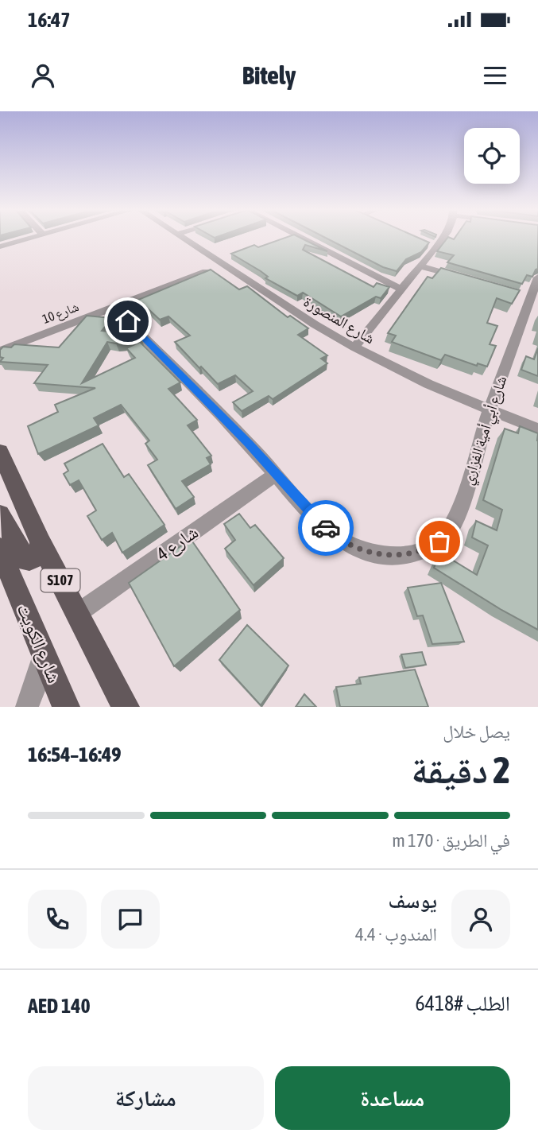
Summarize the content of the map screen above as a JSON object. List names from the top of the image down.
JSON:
{
  "streets": {
    "main road": ["S107", "شارع الكويت"],
    "street": [
      "شارع 10",
      "شارع المنصورة",
      "شارع أبي أمية الفزاري",
      "شارع 4"
    ]
  },
  "crossings": [
    ["شارع 10", "شارع المنصورة"],
    ["شارع 10", "شارع أبي أمية الفزاري"],
    ["شارع المنصورة", "شارع أبي أمية الفزاري"],
    ["شارع أبي أمية الفزاري", "شارع 4"],
    ["شارع 4", "S107"]
  ],
  "page": {
    "status": "16:47",
    "header": "Bitely",
    "heading": ["2 دقيقة", "يصل خلال", "16:49–16:54"],
    "panel": [
      "يوسف",
      "المندوب · 4.4",
      "الطلب #6418",
      "AED 140"
    ],
    "bar": "في الطريق · 170 m",
    "buttons": ["مساعدة", "مشاركة"]
  }
}
